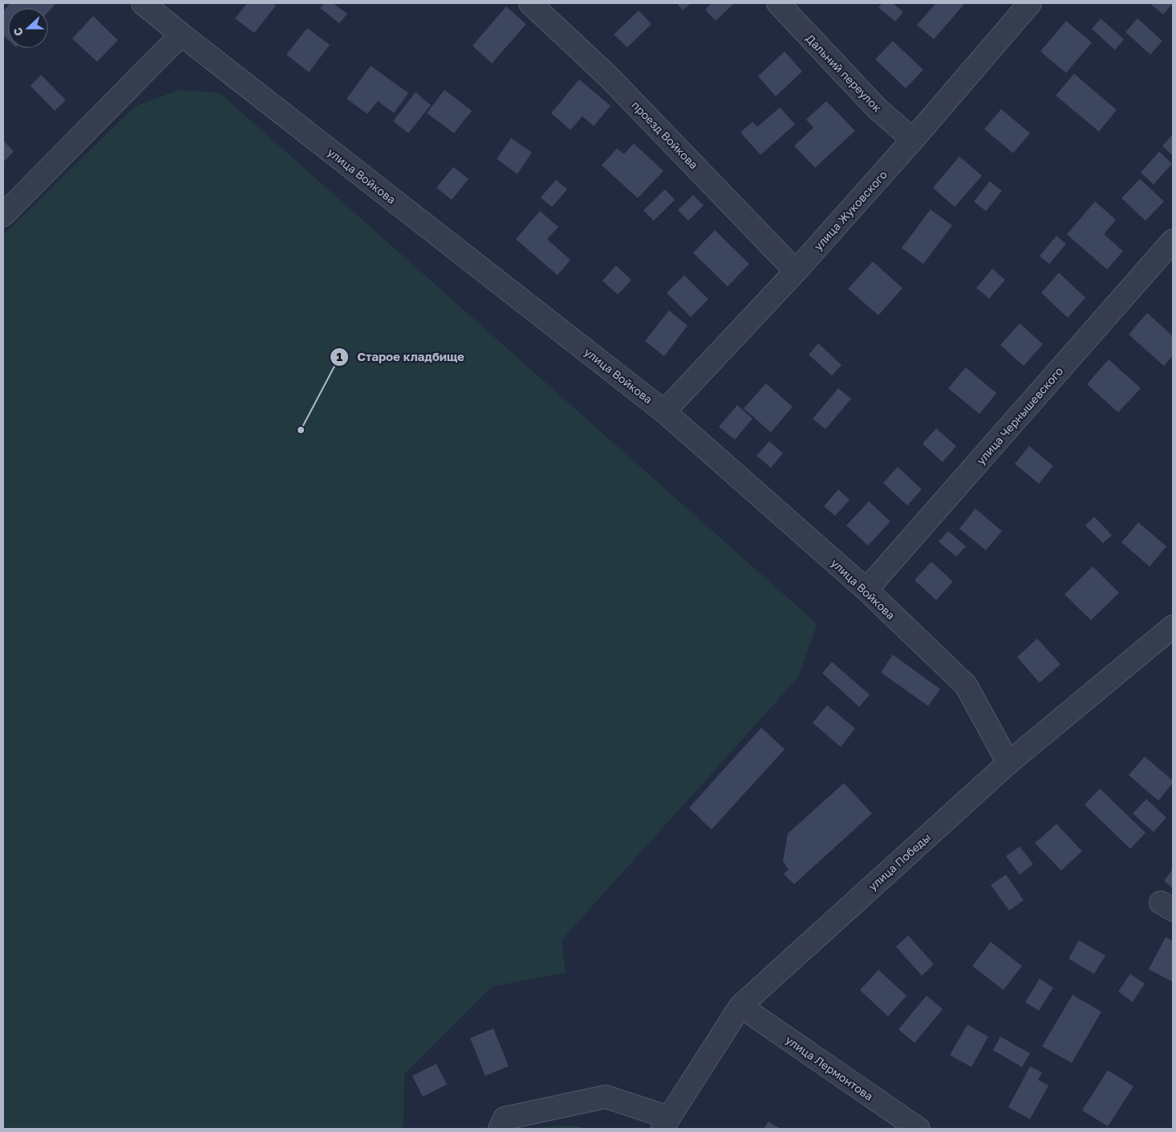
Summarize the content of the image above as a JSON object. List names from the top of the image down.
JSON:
{
  "streets": {
    "street": [
      "Дальний переулок",
      "проезд Войкова",
      "улица Войкова",
      "улица Жуковского",
      "улица Чернышевского",
      "улица Победы",
      "улица Лермонтова"
    ]
  },
  "crossings": [
    ["Дальний переулок", "улица Жуковского"],
    ["проезд Войкова", "улица Жуковского"],
    ["улица Войкова", "улица Жуковского"],
    ["улица Войкова", "улица Чернышевского"],
    ["улица Войкова", "улица Победы"],
    ["улица Победы", "улица Лермонтова"]
  ],
  "places": ["Старое кладбище"],
  "north": "left"
}
